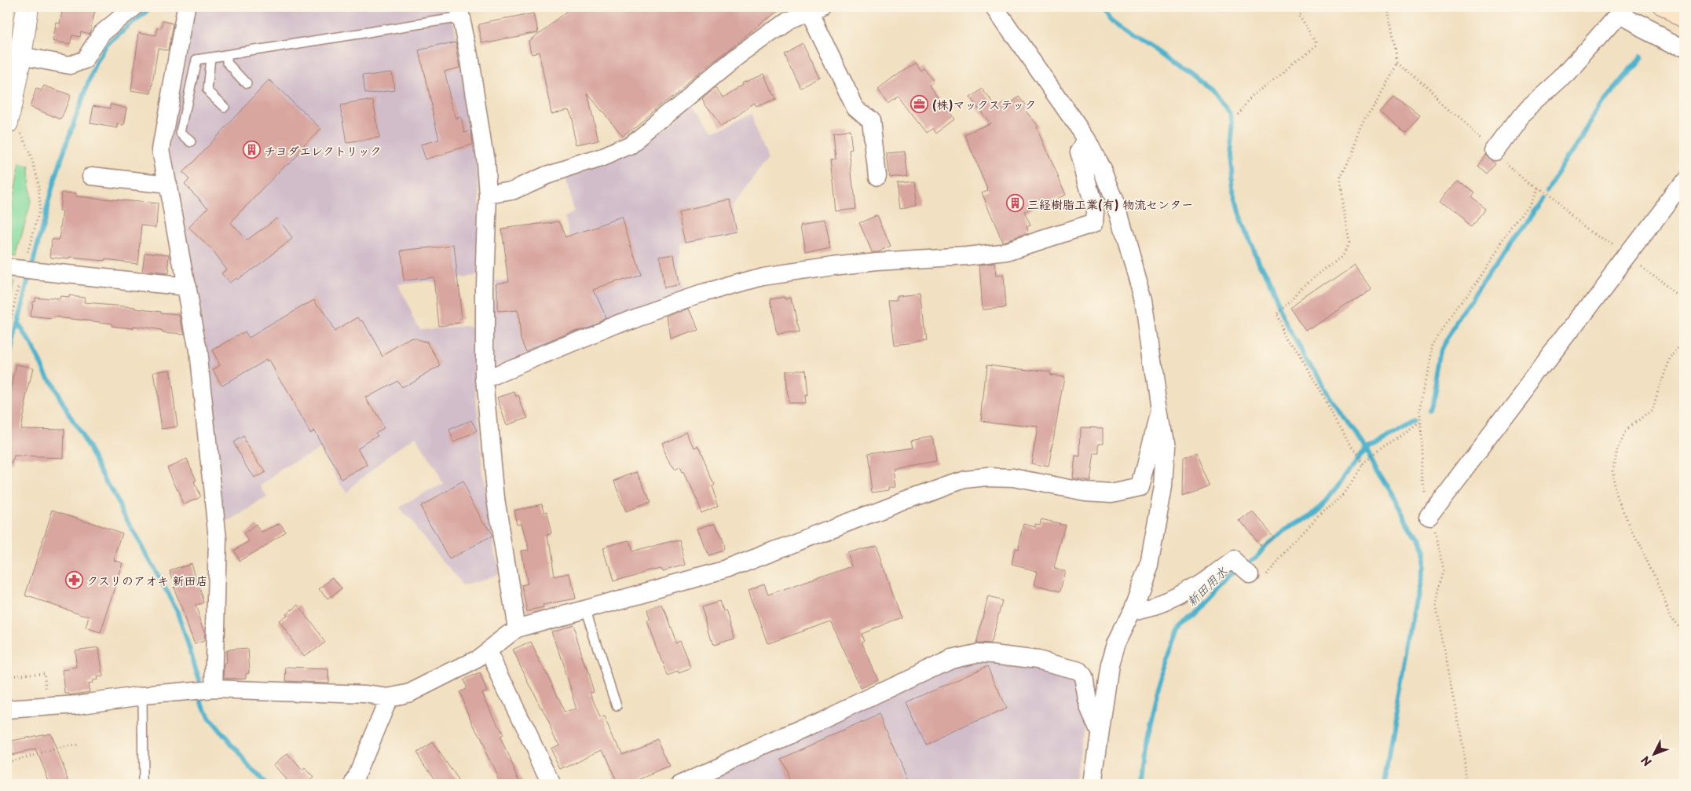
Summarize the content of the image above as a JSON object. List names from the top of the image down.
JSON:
{
  "water": ["新田用水"],
  "places": {
    "office": ["(株)マックステック"],
    "building": ["チヨダエレクトリック", "三経樹脂工業(有) 物流センター"],
    "pharmacy": ["クスリのアオキ 新田店"]
  },
  "north": "bottom left"
}
